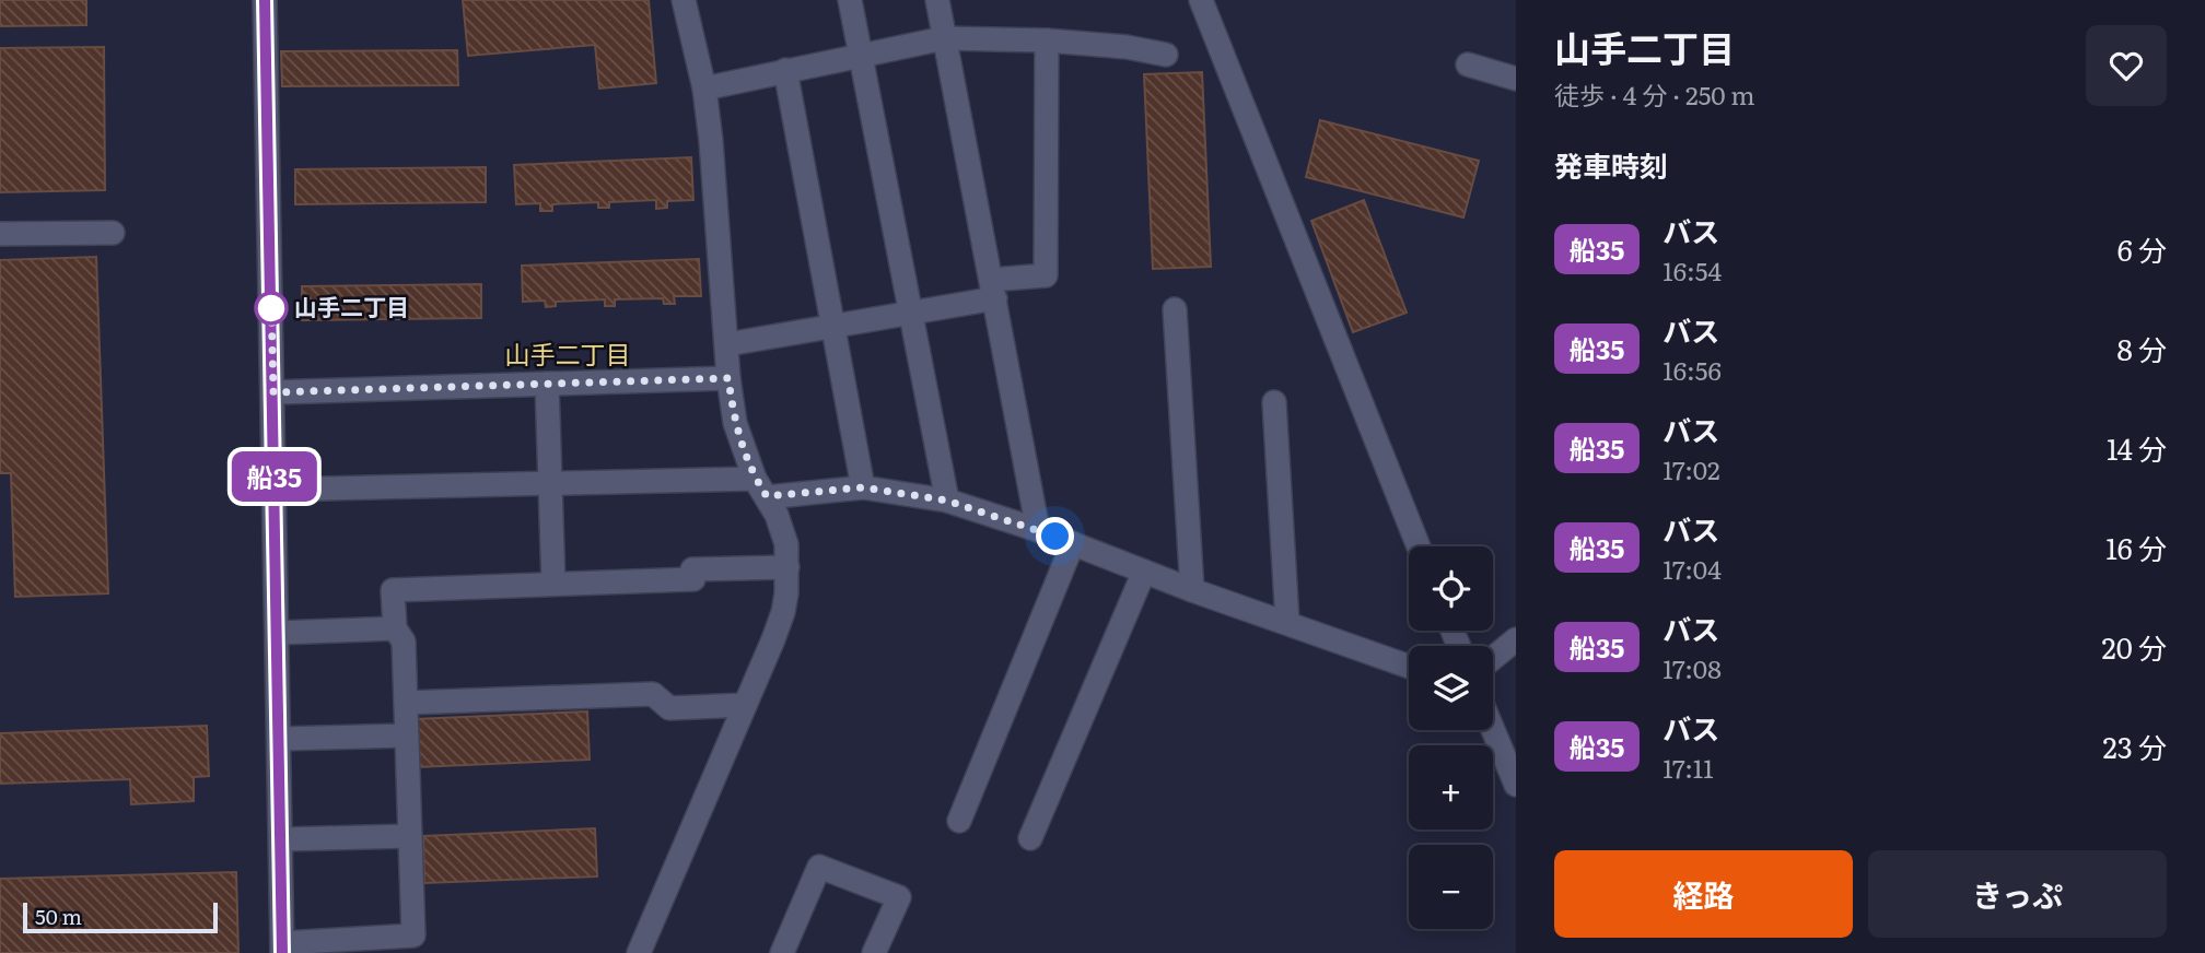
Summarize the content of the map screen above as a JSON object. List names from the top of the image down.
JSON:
{
  "districts": ["山手二丁目"],
  "places": ["山手二丁目"],
  "lines": ["bus line 船35"],
  "scale_bar": "50 m",
  "page": {
    "on_map": "船35",
    "heading": [
      ["山手二丁目", "徒歩 · 4 分 · 250 m"],
      "発車時刻"
    ],
    "list": [
      {
        "mark": "船35",
        "name": "バス",
        "note": "16:54",
        "value": "6 分"
      },
      {
        "mark": "船35",
        "name": "バス",
        "note": "16:56",
        "value": "8 分"
      },
      {
        "mark": "船35",
        "name": "バス",
        "note": "17:02",
        "value": "14 分"
      },
      {
        "mark": "船35",
        "name": "バス",
        "note": "17:04",
        "value": "16 分"
      },
      {
        "mark": "船35",
        "name": "バス",
        "note": "17:08",
        "value": "20 分"
      },
      {
        "mark": "船35",
        "name": "バス",
        "note": "17:11",
        "value": "23 分"
      }
    ],
    "map_buttons": ["+", "−"],
    "buttons": ["経路", "きっぷ"],
    "scale": "50 m"
  }
}
